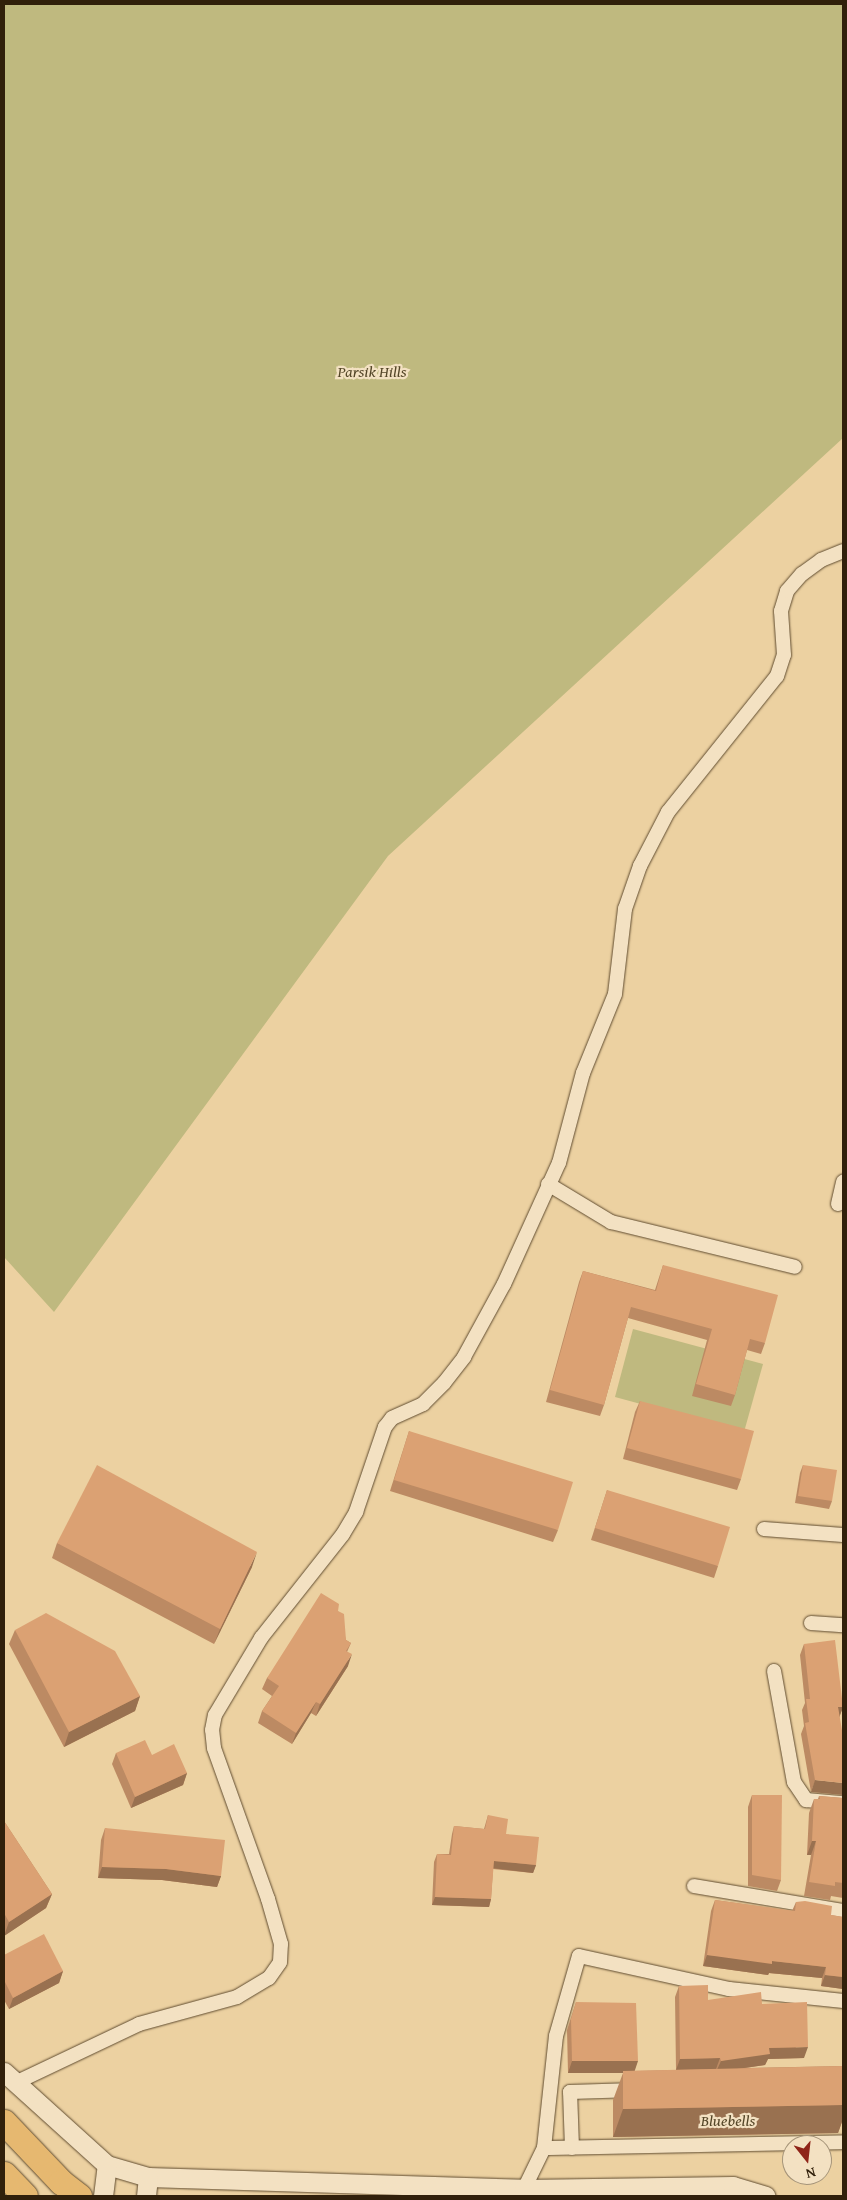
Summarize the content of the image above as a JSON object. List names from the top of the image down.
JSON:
{
  "parks": ["Parsik Hills", "Bluebells"],
  "north": "bottom"
}
